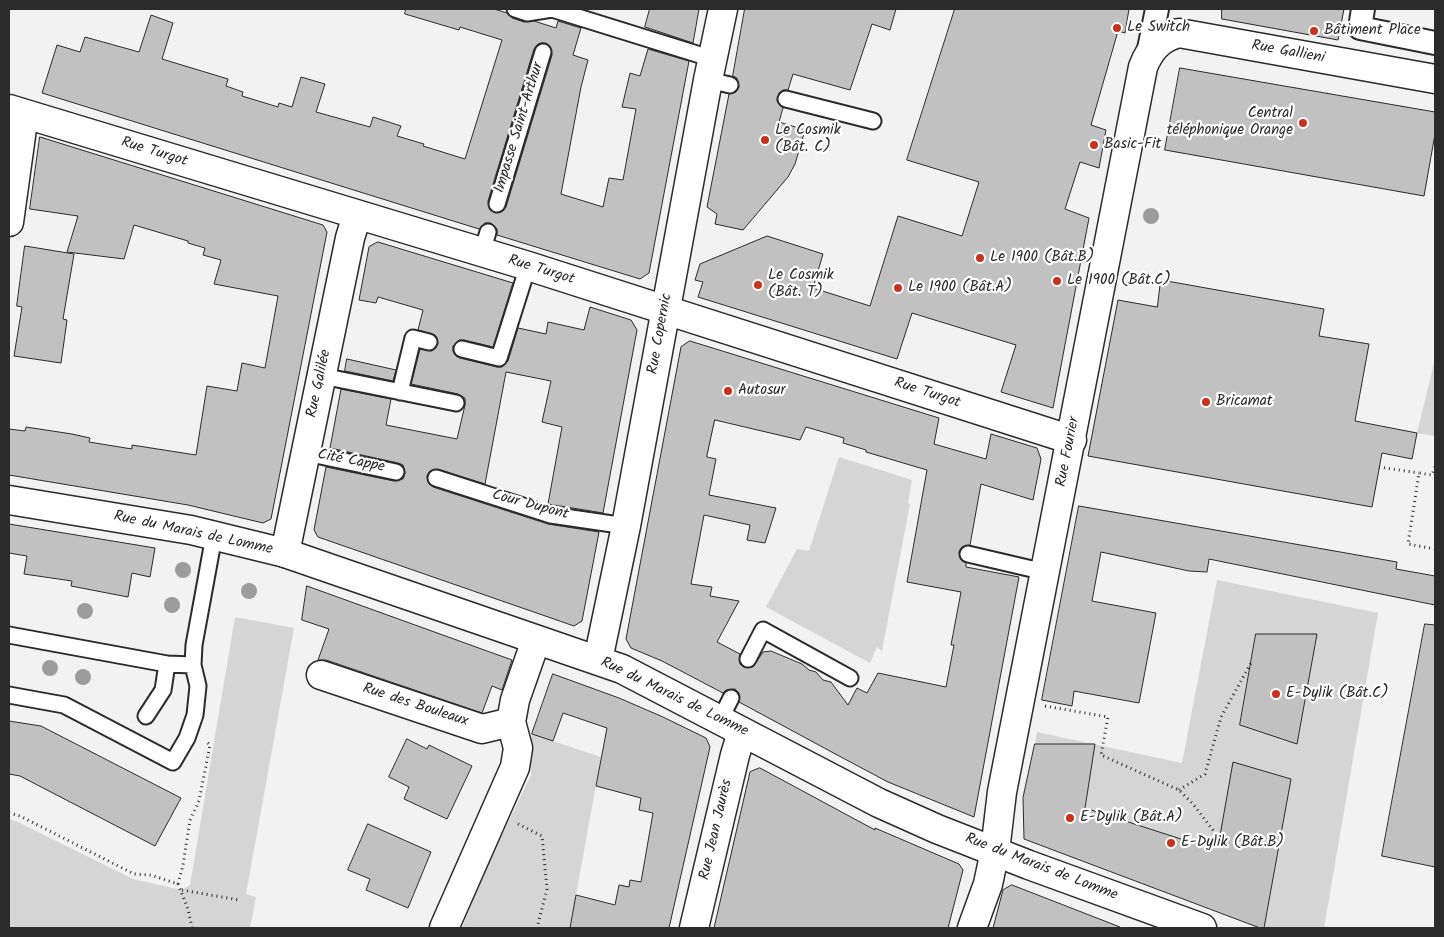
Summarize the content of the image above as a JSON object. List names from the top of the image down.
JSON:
{
  "streets": {
    "street": [
      "Rue Gallieni",
      "Rue Turgot",
      "Rue Copernic",
      "Rue Galilée",
      "Rue Fourier",
      "Rue du Marais de Lomme",
      "Rue des Bouleaux",
      "Rue Jean Jaurès"
    ],
    "lane": ["Impasse Saint-Arthur", "Cité Cappe", "Cour Dupont"]
  },
  "crossings": [
    ["Rue Gallieni", "Rue Fourier"],
    ["Rue Turgot", "Rue Copernic"],
    ["Rue Turgot", "Rue Galilée"],
    ["Rue Turgot", "Rue Fourier"],
    ["Rue Copernic", "Cour Dupont"],
    ["Rue Copernic", "Rue du Marais de Lomme"],
    ["Rue Galilée", "Cité Cappe"],
    ["Rue Galilée", "Rue du Marais de Lomme"],
    ["Rue Fourier", "Rue du Marais de Lomme"],
    ["Rue du Marais de Lomme", "Rue Jean Jaurès"]
  ],
  "places": [
    "Le Switch",
    "Bâtiment Place",
    "Central téléphonique Orange",
    "Le Cosmik (Bât. C)",
    "Basic-Fit",
    "Le 1900 (Bât.B)",
    "Le 1900 (Bât.C)",
    "Le Cosmik (Bât. T)",
    "Le 1900 (Bât.A)",
    "Autosur",
    "Bricamat",
    "E-Dylik (Bât.C)",
    "E-Dylik (Bât.A)",
    "E-Dylik (Bât.B)"
  ]
}
